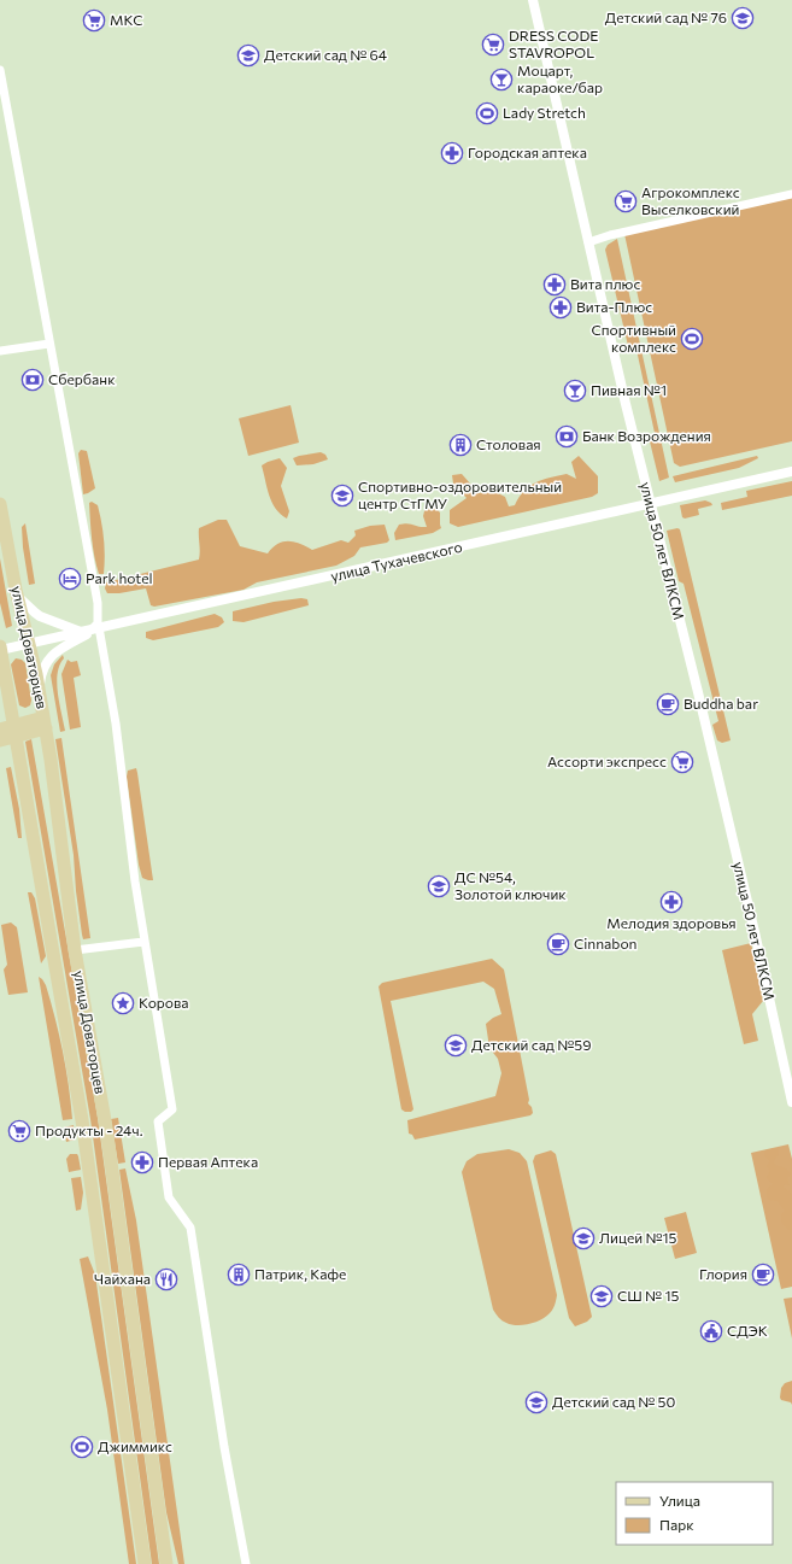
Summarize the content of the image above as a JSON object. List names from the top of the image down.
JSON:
{
  "streets": {
    "main road": ["улица Доваторцев"],
    "street": ["улица 50 лет ВЛКСМ", "улица Тухачевского"]
  },
  "crossings": [
    ["улица 50 лет ВЛКСМ", "улица Тухачевского"],
    ["улица Тухачевского", "улица Доваторцев"]
  ],
  "places": {
    "school or university": [
      "Детский сад № 76",
      "Детский сад № 64",
      "Спортивно-оздоровительный центр СтГМУ",
      "ДС №54, Золотой ключик",
      "Детский сад №59",
      "Лицей №15",
      "СШ № 15",
      "Детский сад № 50"
    ],
    "supermarket": [
      "МКС",
      "DRESS CODE STAVROPOL",
      "Агрокомплекс Выселковский",
      "Ассорти экспресс",
      "Продукты - 24ч."
    ],
    "bar": ["Моцарт, караоке/бар", "Пивная №1"],
    "sports": ["Lady Stretch", "Спортивный комплекс", "Джиммикс"],
    "pharmacy": [
      "Городская аптека",
      "Вита плюс",
      "Вита-Плюс",
      "Мелодия здоровья",
      "Первая Аптека"
    ],
    "bank": ["Сбербанк", "Банк Возрождения"],
    "building": ["Столовая", "Патрик, Кафе"],
    "hotel": ["Park hotel"],
    "cafe": ["Buddha bar", "Cinnabon", "Глория"],
    "place": ["Корова"],
    "restaurant": ["Чайхана"],
    "public building": ["СДЭК"]
  },
  "legend": ["Улица", "Парк"]
}
